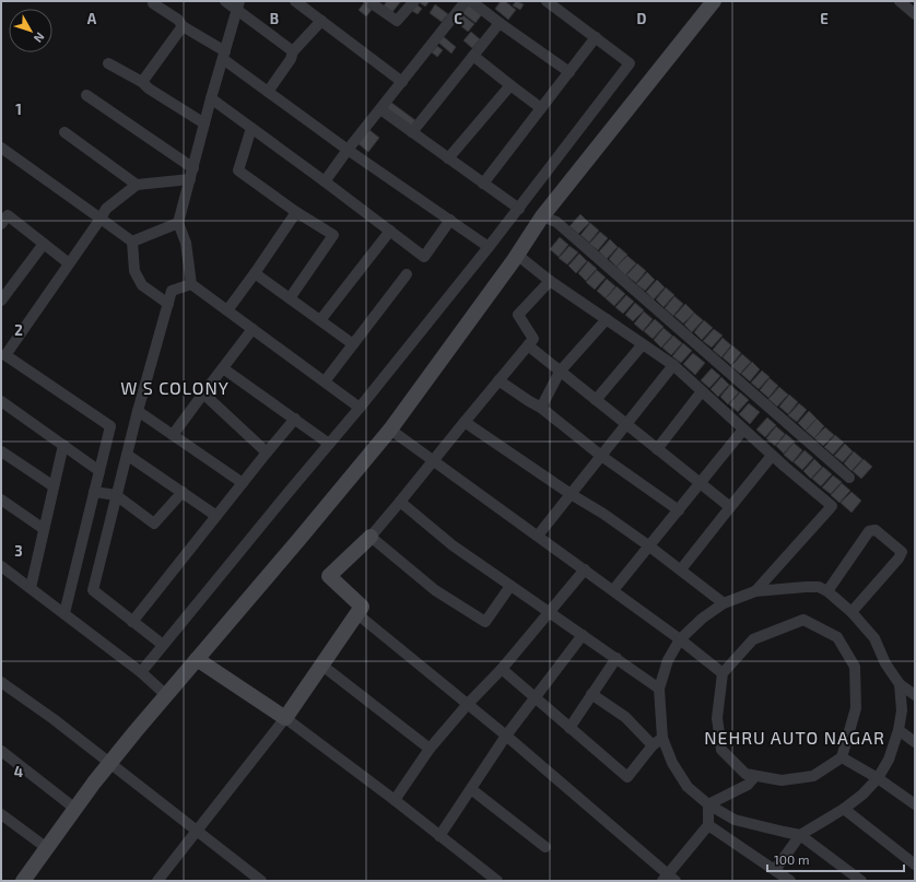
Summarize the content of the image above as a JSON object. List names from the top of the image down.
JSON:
{
  "districts": ["W S COLONY", "NEHRU AUTO NAGAR"],
  "scale_bar": "100 m",
  "north": "bottom right",
  "grid": {
    "columns": [
      "A",
      "B",
      "C",
      "D",
      "E"
    ],
    "rows": [
      "1",
      "2",
      "3",
      "4"
    ]
  }
}
